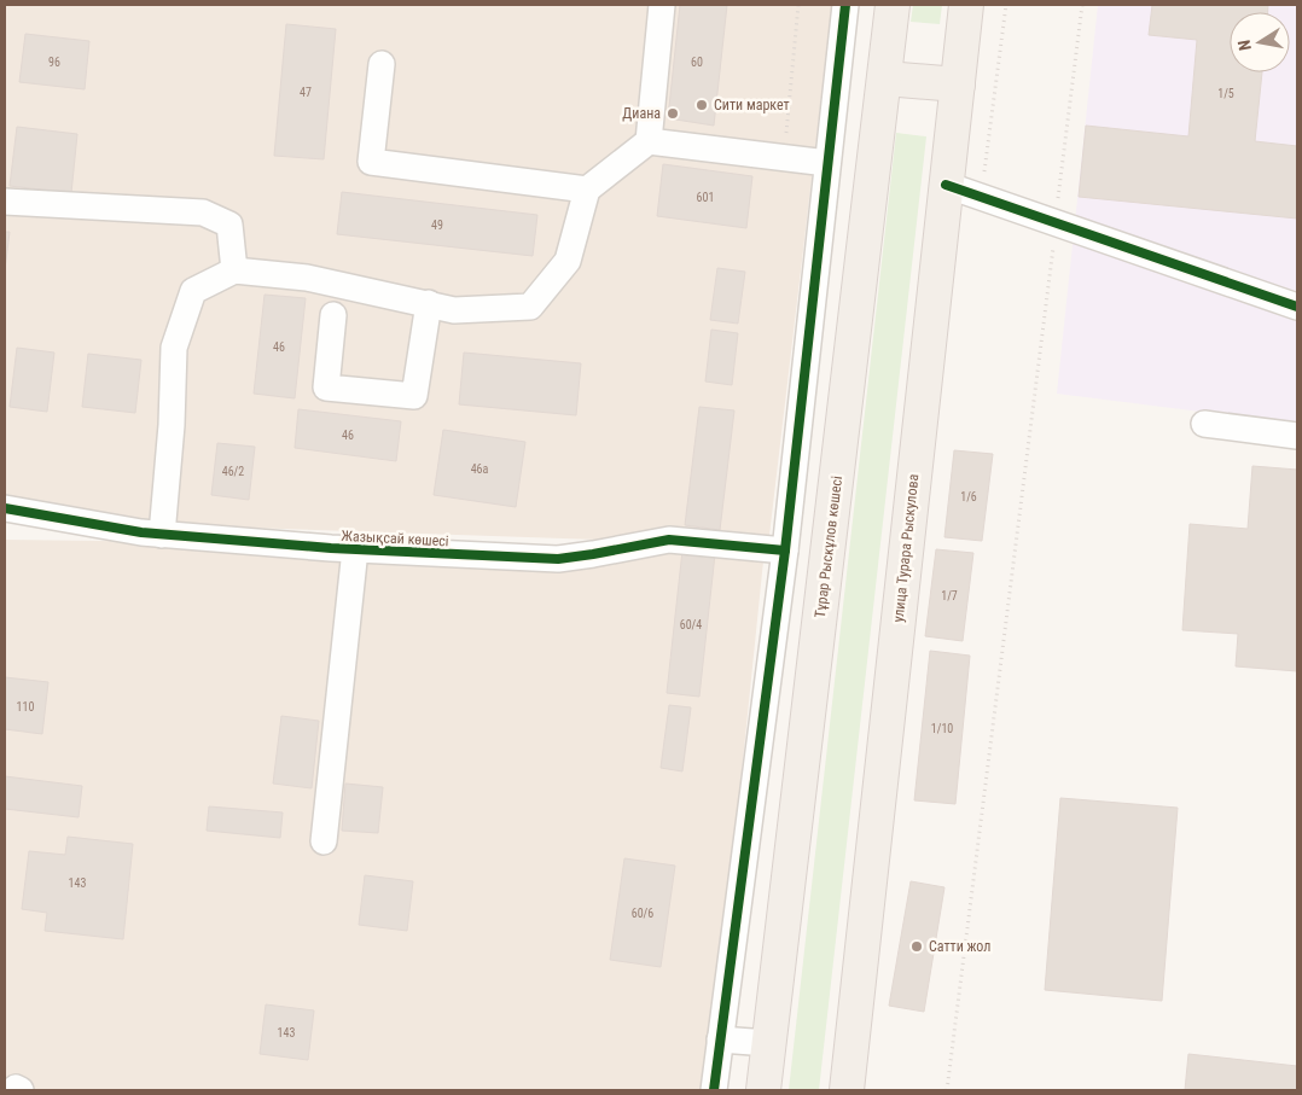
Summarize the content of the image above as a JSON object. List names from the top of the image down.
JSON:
{
  "streets": {
    "main road": ["Тұрар Рыскұлов көшесі", "улица Турара Рыскулова"],
    "street": ["Жазықсай көшесі"]
  },
  "places": ["Сити маркет", "Диана", "Сатти жол"],
  "house_numbers": [
    "96",
    "60",
    "47",
    "1/5",
    "601",
    "49",
    "46",
    "46",
    "46а",
    "46/2",
    "1/6",
    "1/7",
    "60/4",
    "110",
    "1/10",
    "143",
    "60/6",
    "143"
  ],
  "north": "left"
}
